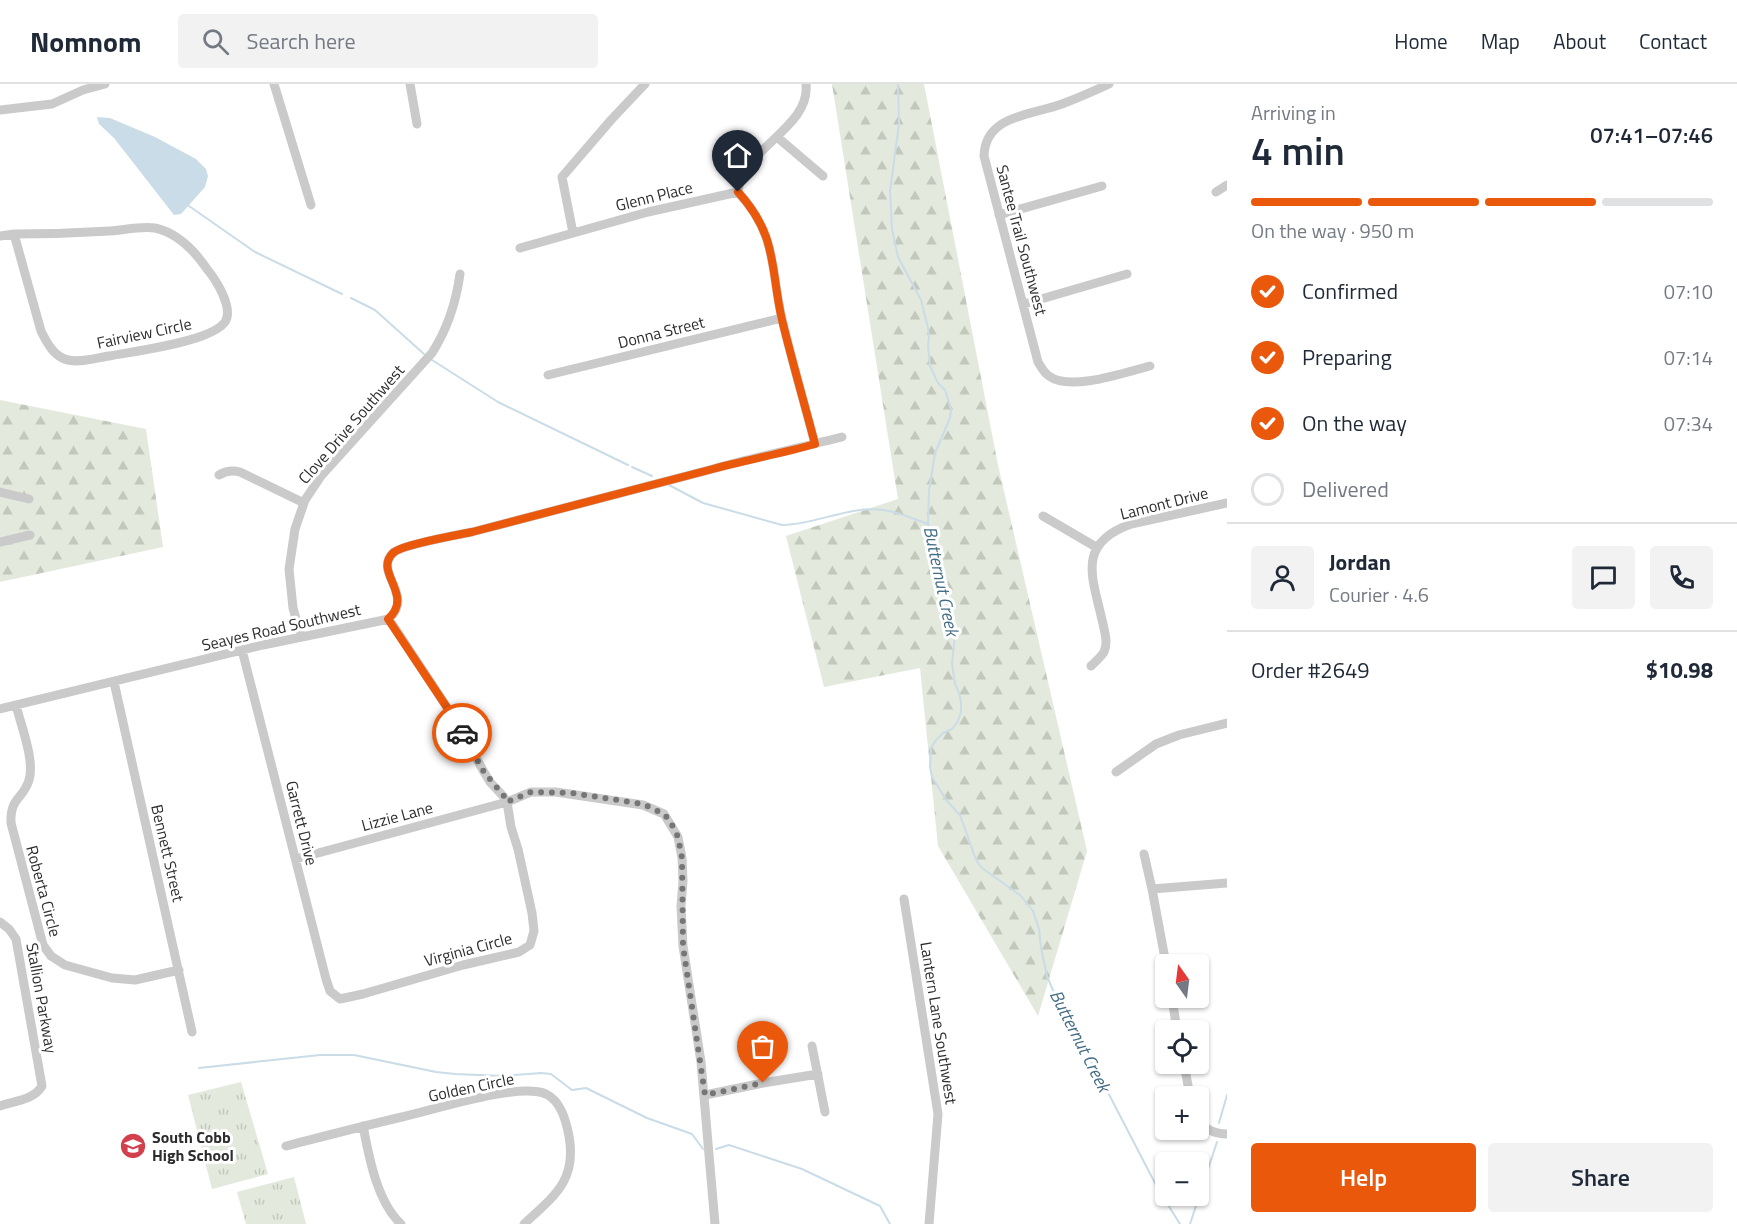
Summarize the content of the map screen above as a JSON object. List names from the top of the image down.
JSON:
{
  "streets": {
    "street": [
      "Glenn Place",
      "Santee Trail Southwest",
      "Donna Street",
      "Fairview Circle",
      "Clove Drive Southwest",
      "Lamont Drive",
      "Seayes Road Southwest",
      "Lizzie Lane",
      "Garrett Drive",
      "Bennett Street",
      "Roberta Circle",
      "Virginia Circle",
      "Stallion Parkway",
      "Lantern Lane Southwest",
      "Golden Circle"
    ]
  },
  "crossings": [
    ["Clove Drive Southwest", "Seayes Road Southwest"],
    ["Seayes Road Southwest", "Garrett Drive"],
    ["Seayes Road Southwest", "Bennett Street"],
    ["Seayes Road Southwest", "Roberta Circle"],
    ["Lizzie Lane", "Garrett Drive"],
    ["Lizzie Lane", "Virginia Circle"],
    ["Garrett Drive", "Virginia Circle"],
    ["Bennett Street", "Roberta Circle"]
  ],
  "water": ["Butternut Creek"],
  "places": {
    "school or university": ["South Cobb High School"]
  },
  "north": "top",
  "page": {
    "header": "Nomnom",
    "search": "Search here",
    "nav": [
      "Home",
      "Map",
      "About",
      "Contact"
    ],
    "heading": ["4 min", "Arriving in", "07:41–07:46"],
    "panel": [
      "Jordan",
      "Courier · 4.6",
      "Order #2649",
      "$10.98"
    ],
    "bar": "On the way · 950 m",
    "list": [
      ["Confirmed", "07:10"],
      ["Preparing", "07:14"],
      ["On the way", "07:34"],
      "Delivered"
    ],
    "map_buttons": ["+", "−"],
    "buttons": ["Help", "Share"]
  }
}
